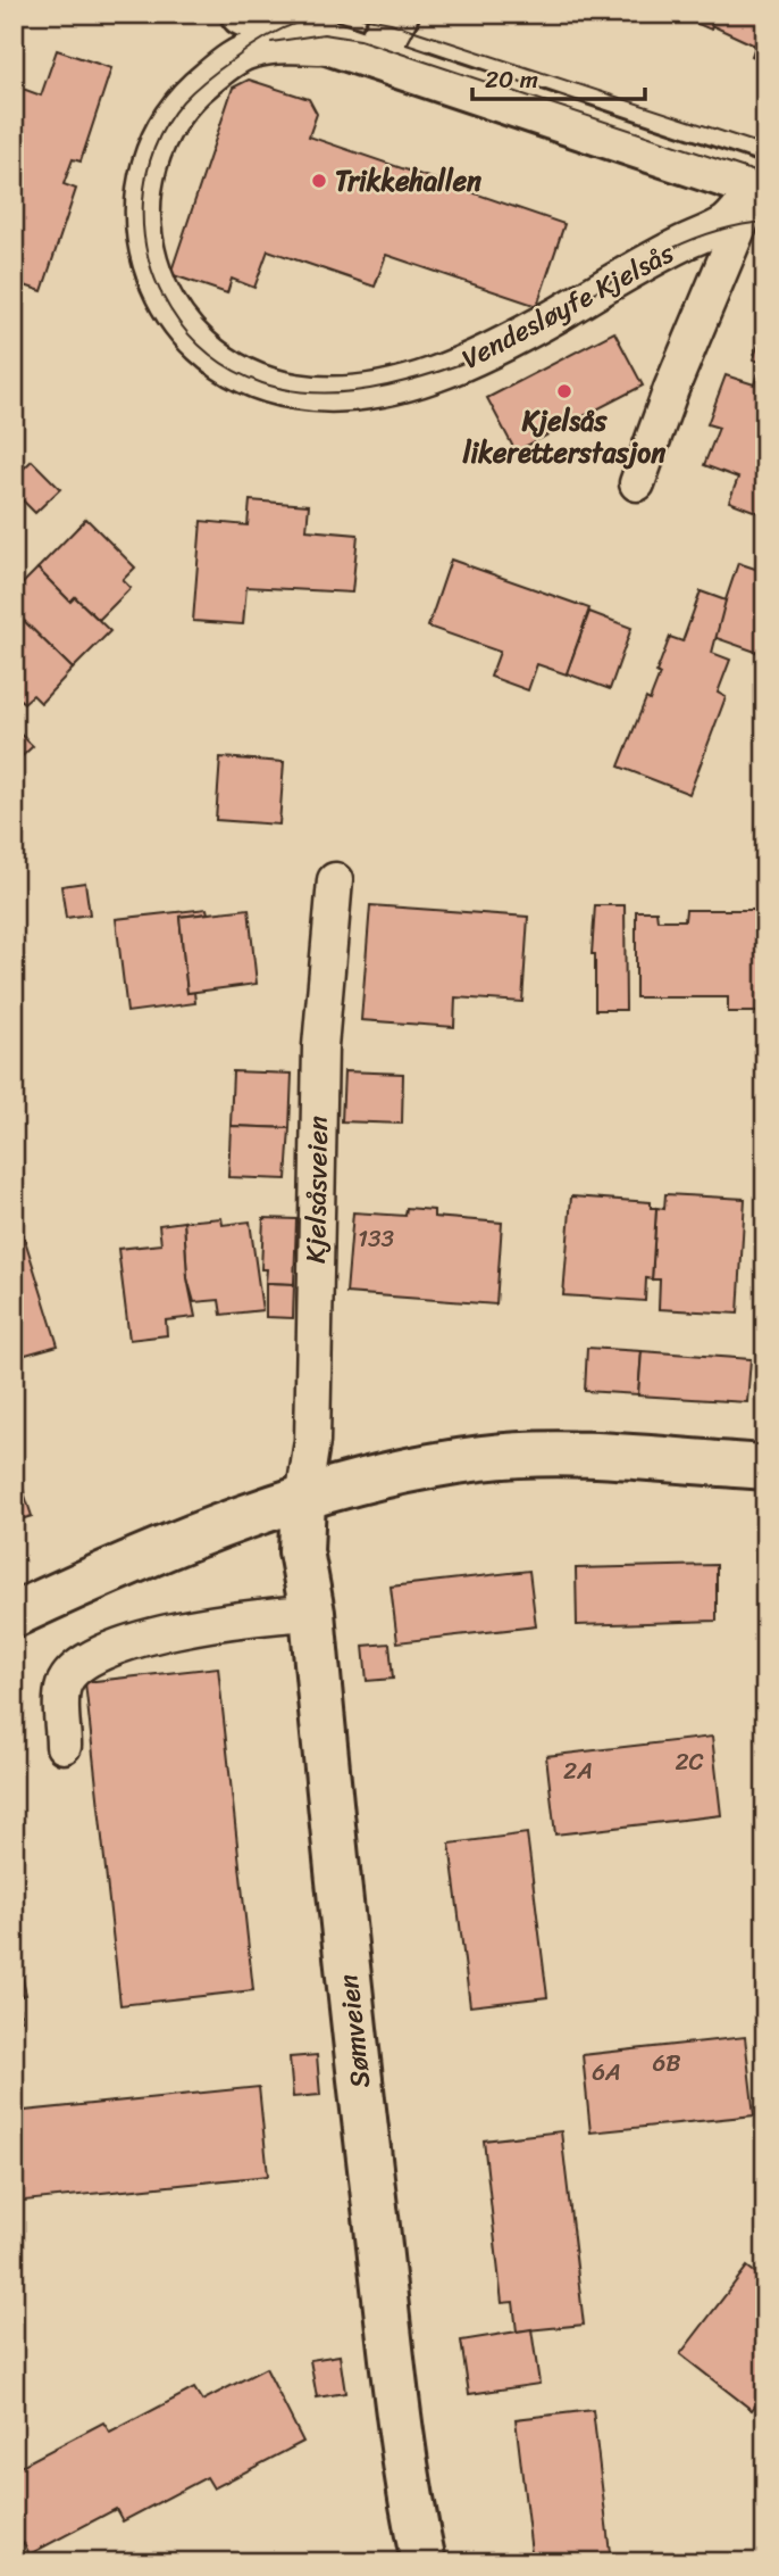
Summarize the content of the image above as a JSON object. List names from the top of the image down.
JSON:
{
  "streets": {
    "street": ["Sømveien"],
    "lane": ["Vendesløyfe Kjelsås", "Kjelsåsveien"]
  },
  "crossings": [
    ["Kjelsåsveien", "Sømveien"]
  ],
  "places": ["Trikkehallen", "Kjelsås likeretterstasjon"],
  "house_numbers": [
    "133",
    "2C",
    "2A",
    "6B",
    "6A"
  ],
  "scale_bar": "20 m"
}
